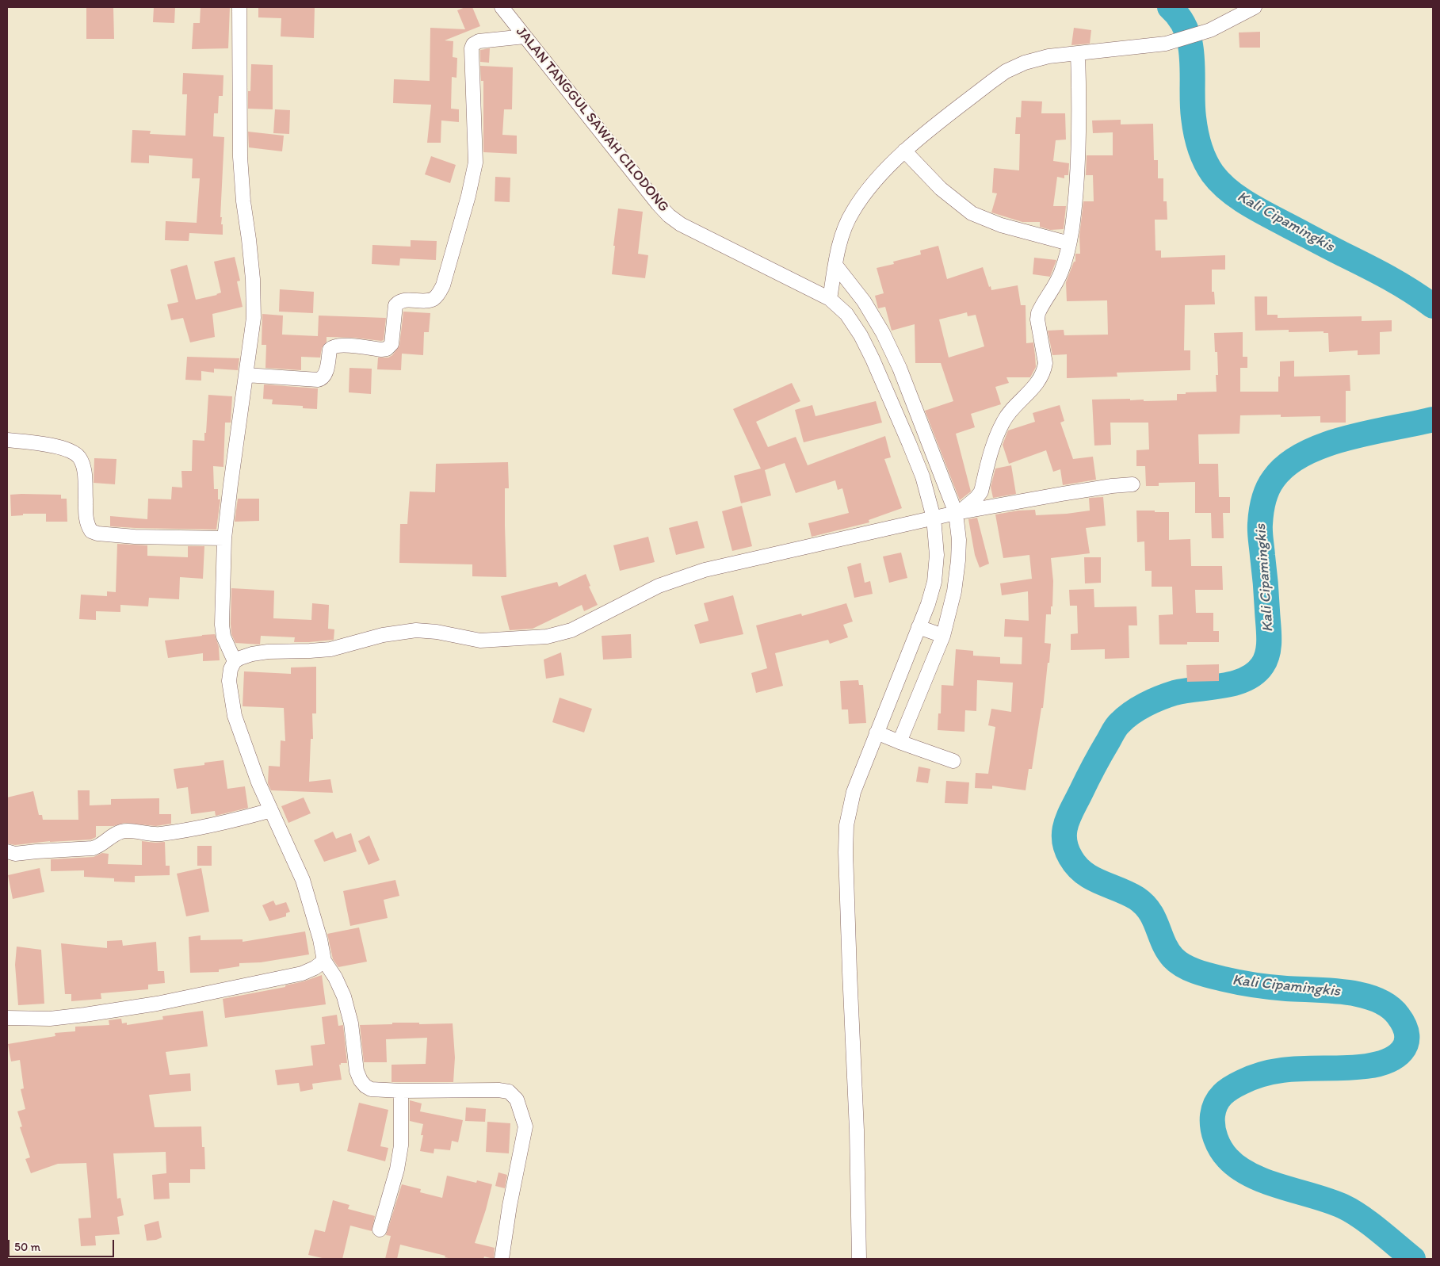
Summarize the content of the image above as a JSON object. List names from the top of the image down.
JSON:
{
  "streets": {
    "street": ["JALAN TANGGUL SAWAH CILODONG"]
  },
  "water": ["Kali Cipamingkis"],
  "scale_bar": "50 m"
}
